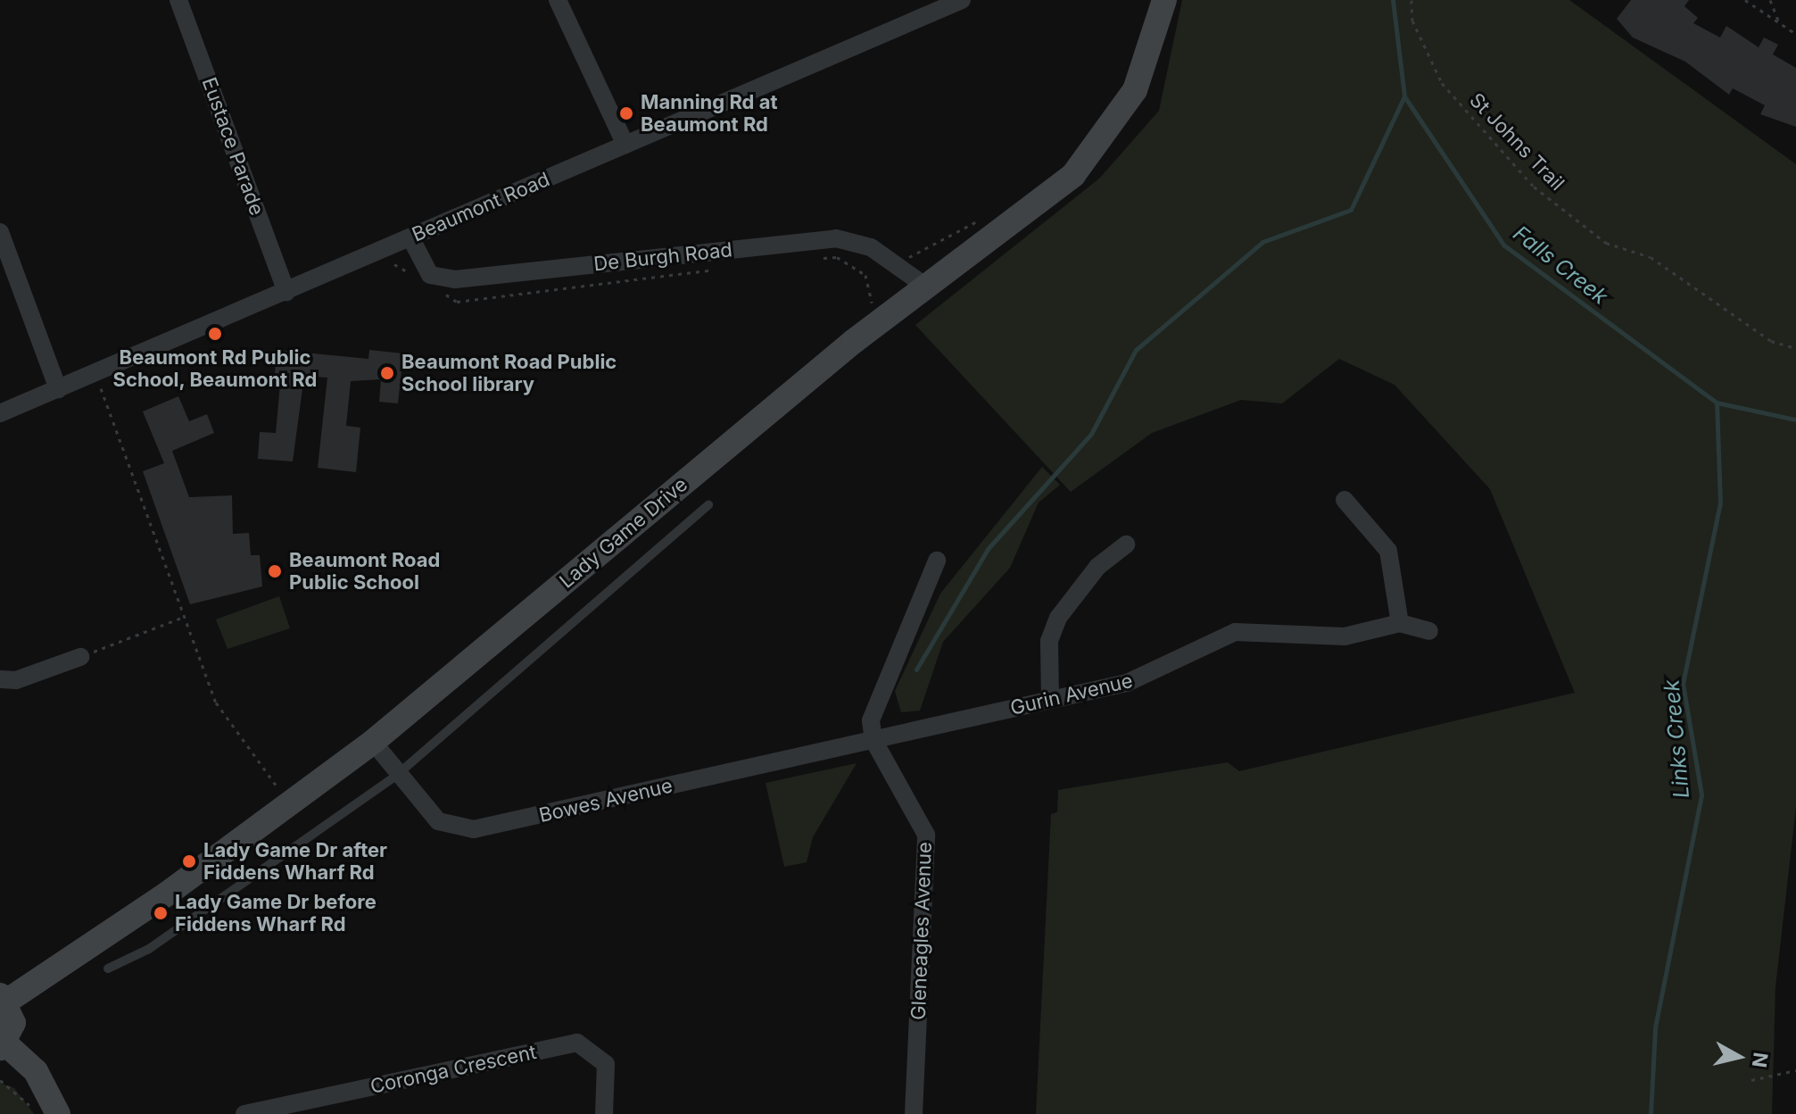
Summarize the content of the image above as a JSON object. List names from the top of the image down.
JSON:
{
  "streets": {
    "main road": ["Lady Game Drive"],
    "street": [
      "Eustace Parade",
      "Beaumont Road",
      "De Burgh Road",
      "Gurin Avenue",
      "Bowes Avenue",
      "Gleneagles Avenue",
      "Coronga Crescent"
    ],
    "path": ["St Johns Trail"]
  },
  "crossings": [
    ["Eustace Parade", "Beaumont Road"],
    ["Beaumont Road", "De Burgh Road"],
    ["De Burgh Road", "Lady Game Drive"],
    ["Lady Game Drive", "Bowes Avenue"],
    ["Gurin Avenue", "Bowes Avenue"],
    ["Gurin Avenue", "Gleneagles Avenue"],
    ["Bowes Avenue", "Gleneagles Avenue"]
  ],
  "water": ["Falls Creek", "Links Creek"],
  "places": [
    "Manning Rd at Beaumont Rd",
    "Beaumont Rd Public School, Beaumont Rd",
    "Beaumont Road Public School library",
    "Beaumont Road Public School",
    "Lady Game Dr after Fiddens Wharf Rd",
    "Lady Game Dr before Fiddens Wharf Rd"
  ],
  "north": "right"
}
